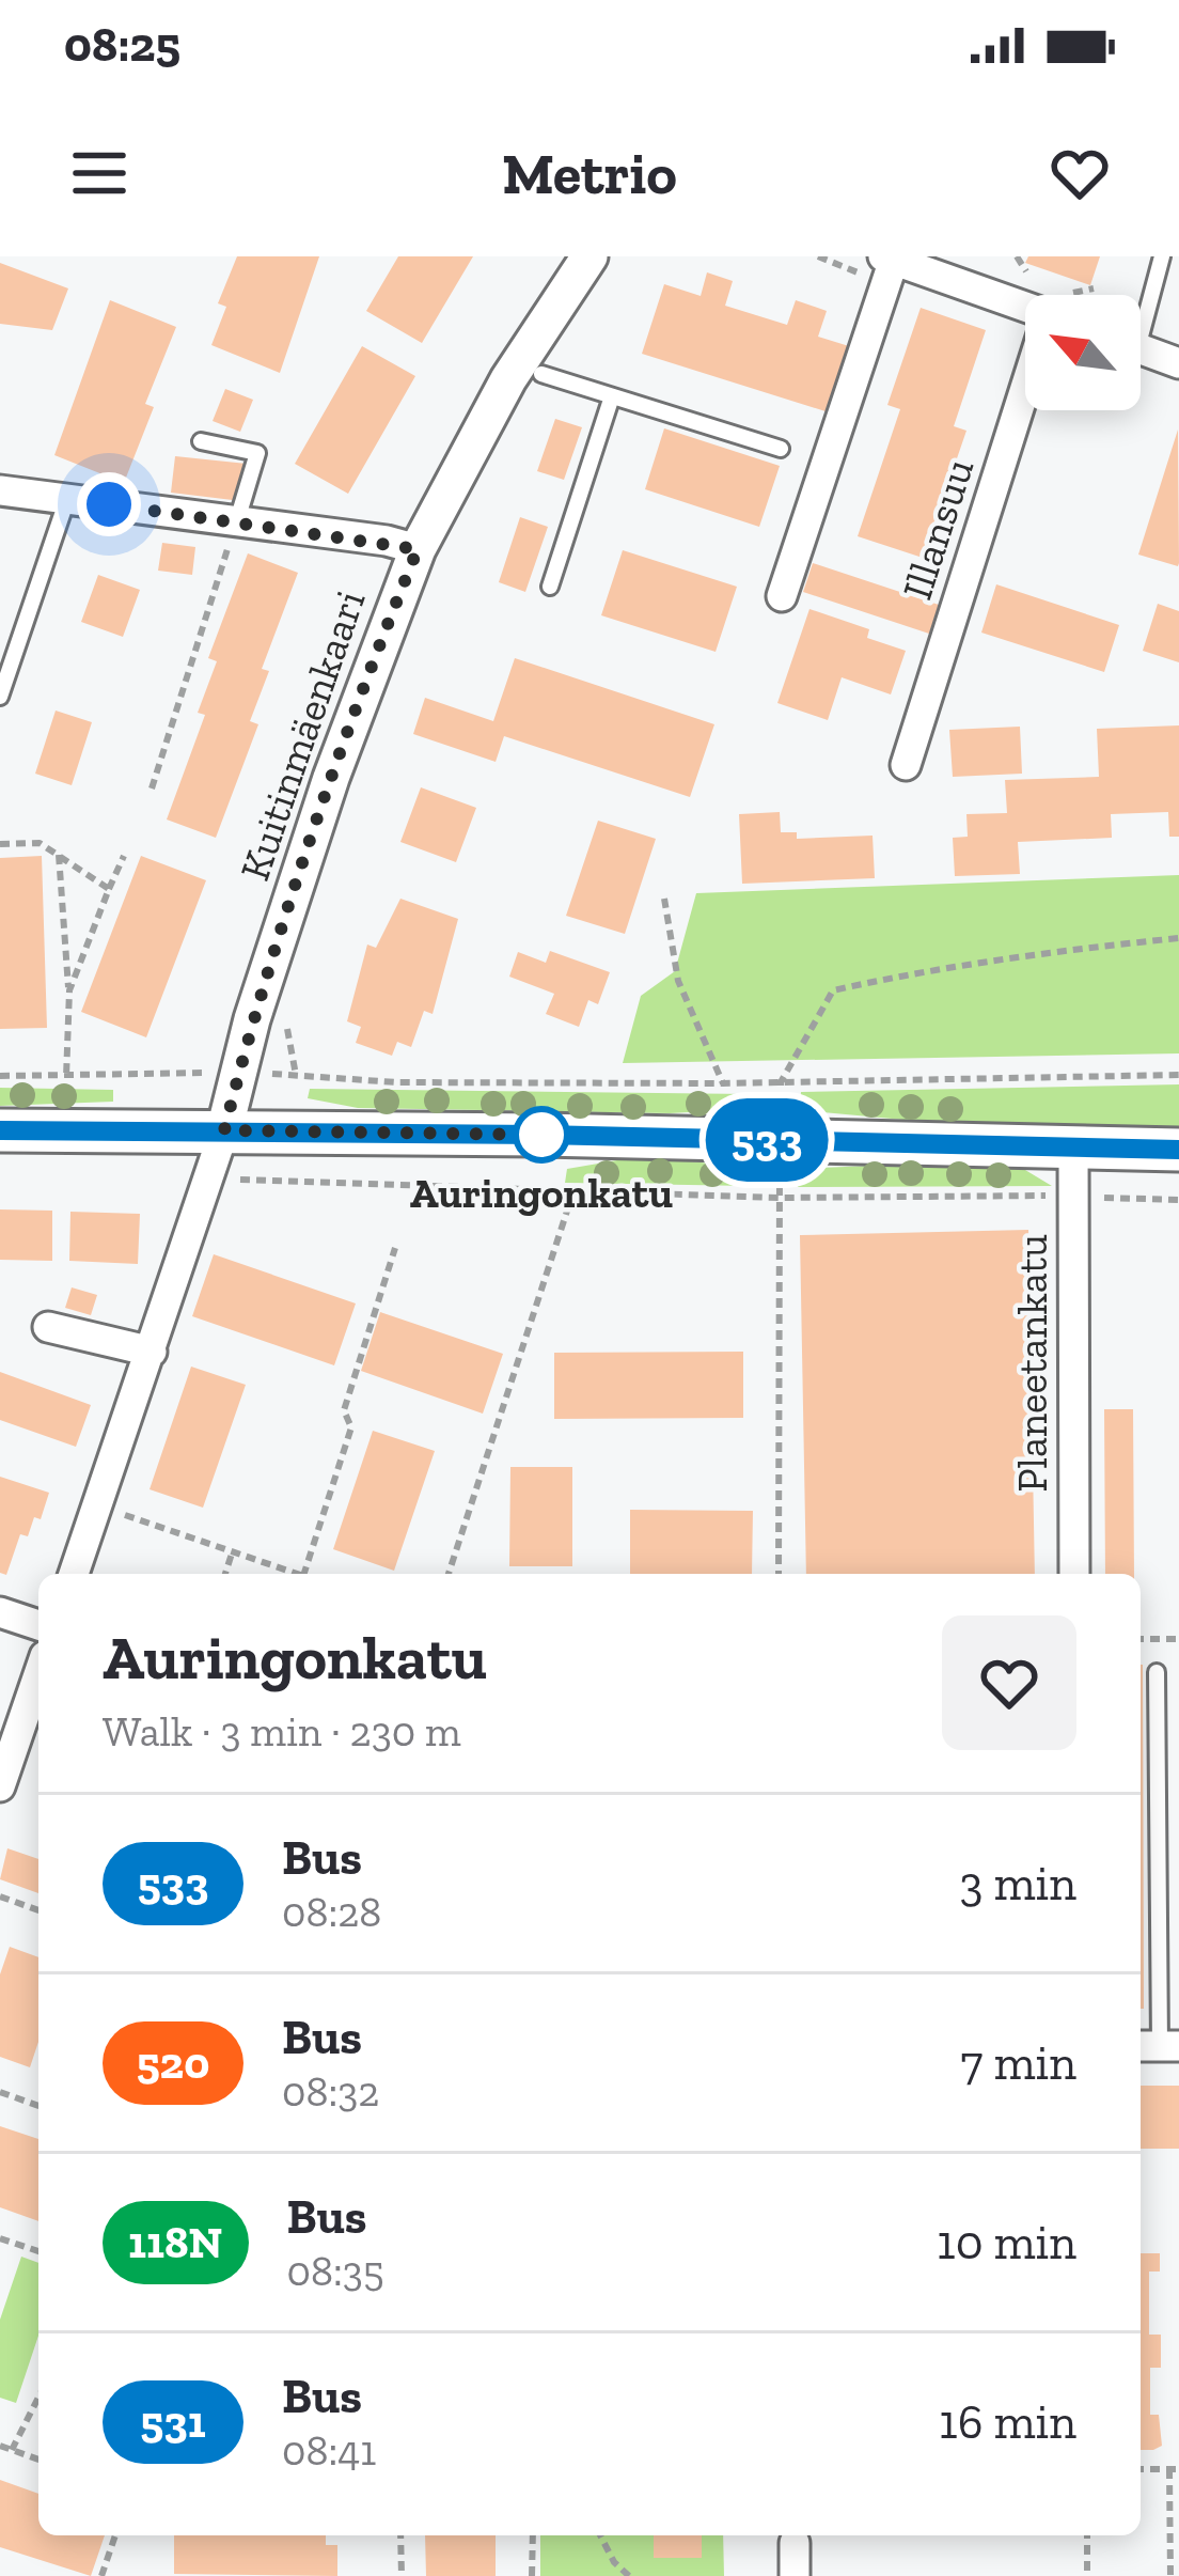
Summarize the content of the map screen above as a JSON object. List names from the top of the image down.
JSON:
{
  "streets": {
    "street": ["Illansuu", "Kuitinmäenkaari", "Planeetankatu"]
  },
  "places": ["Auringonkatu"],
  "lines": ["bus line 533"],
  "north": "top left",
  "page": {
    "status": "08:25",
    "header": "Metrio",
    "on_map": "533",
    "heading": ["Auringonkatu", "Walk · 3 min · 230 m"],
    "list": [
      {
        "mark": "533",
        "name": "Bus",
        "note": "08:28",
        "value": "3 min"
      },
      {
        "mark": "520",
        "name": "Bus",
        "note": "08:32",
        "value": "7 min"
      },
      {
        "mark": "118N",
        "name": "Bus",
        "note": "08:35",
        "value": "10 min"
      },
      {
        "mark": "531",
        "name": "Bus",
        "note": "08:41",
        "value": "16 min"
      }
    ]
  }
}
